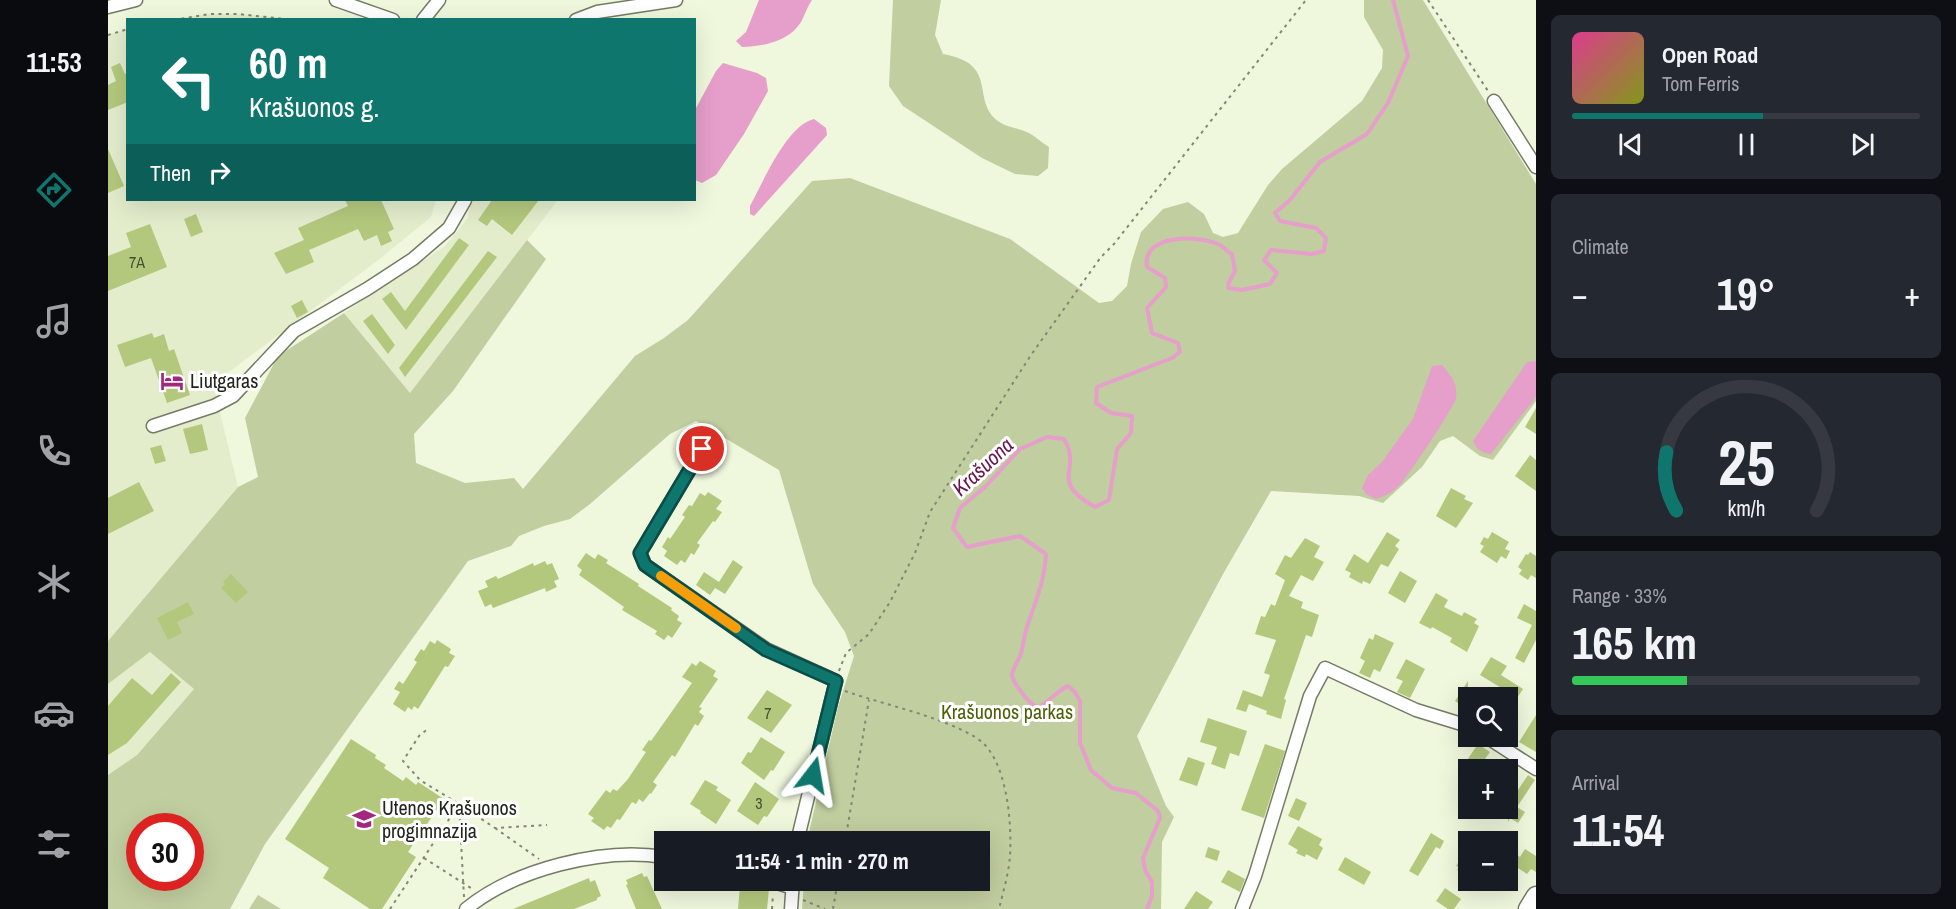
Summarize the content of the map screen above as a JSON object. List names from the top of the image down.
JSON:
{
  "water": ["Krašuona"],
  "parks": ["Krašuonos parkas"],
  "places": {
    "hotel": ["Liutgaras"],
    "school or university": ["Utenos Krašuonos progimnazija"]
  },
  "house_numbers": ["7A", "7", "3"],
  "page": {
    "tabs": "11:53",
    "turn": ["60 m", "Krašuonos g."],
    "song": ["Open Road", "Tom Ferris"],
    "then": "Then",
    "tile": [
      "Climate",
      ["Range · 33%", "165 km"],
      ["Arrival", "11:54"]
    ],
    "heat": ["−", "19°", "+"],
    "map_buttons": ["+", "−"],
    "limit": "30",
    "trip": "11:54 · 1 min · 270 m",
    "gauge": ["25", "km/h"]
  }
}
